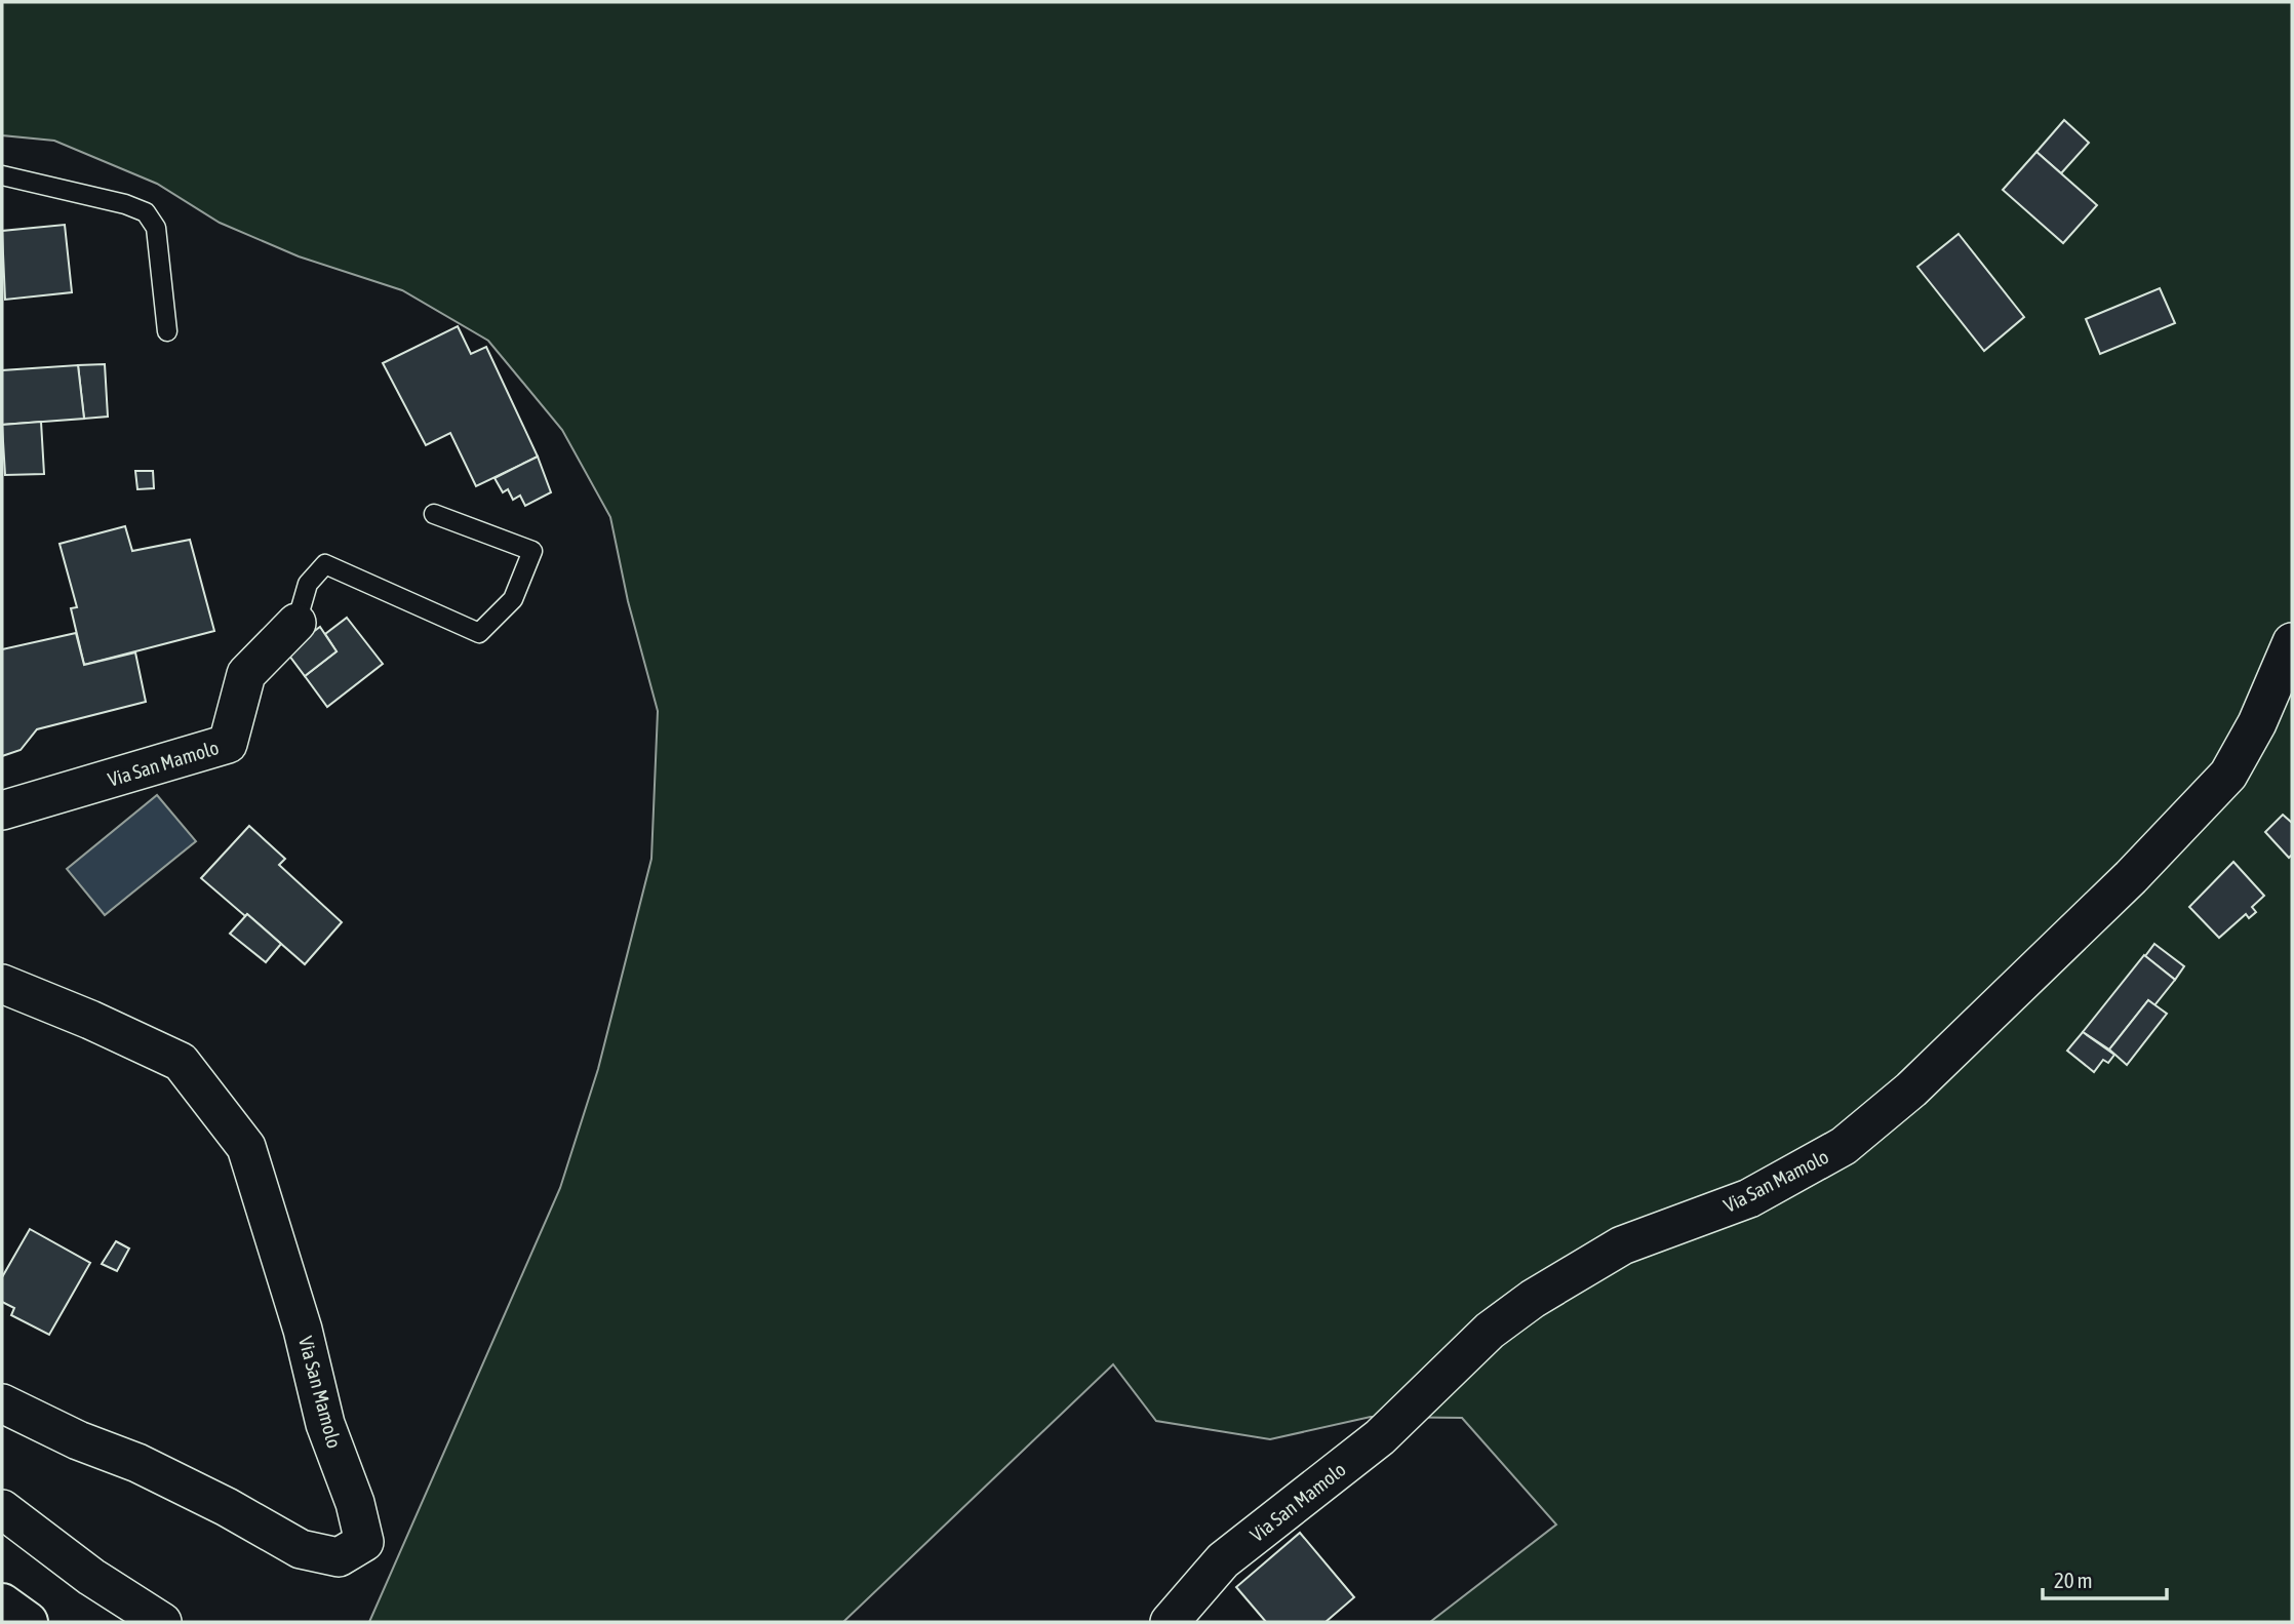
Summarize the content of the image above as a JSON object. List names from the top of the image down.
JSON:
{
  "streets": {
    "street": ["Via San Mamolo"]
  },
  "scale_bar": "20 m"
}
